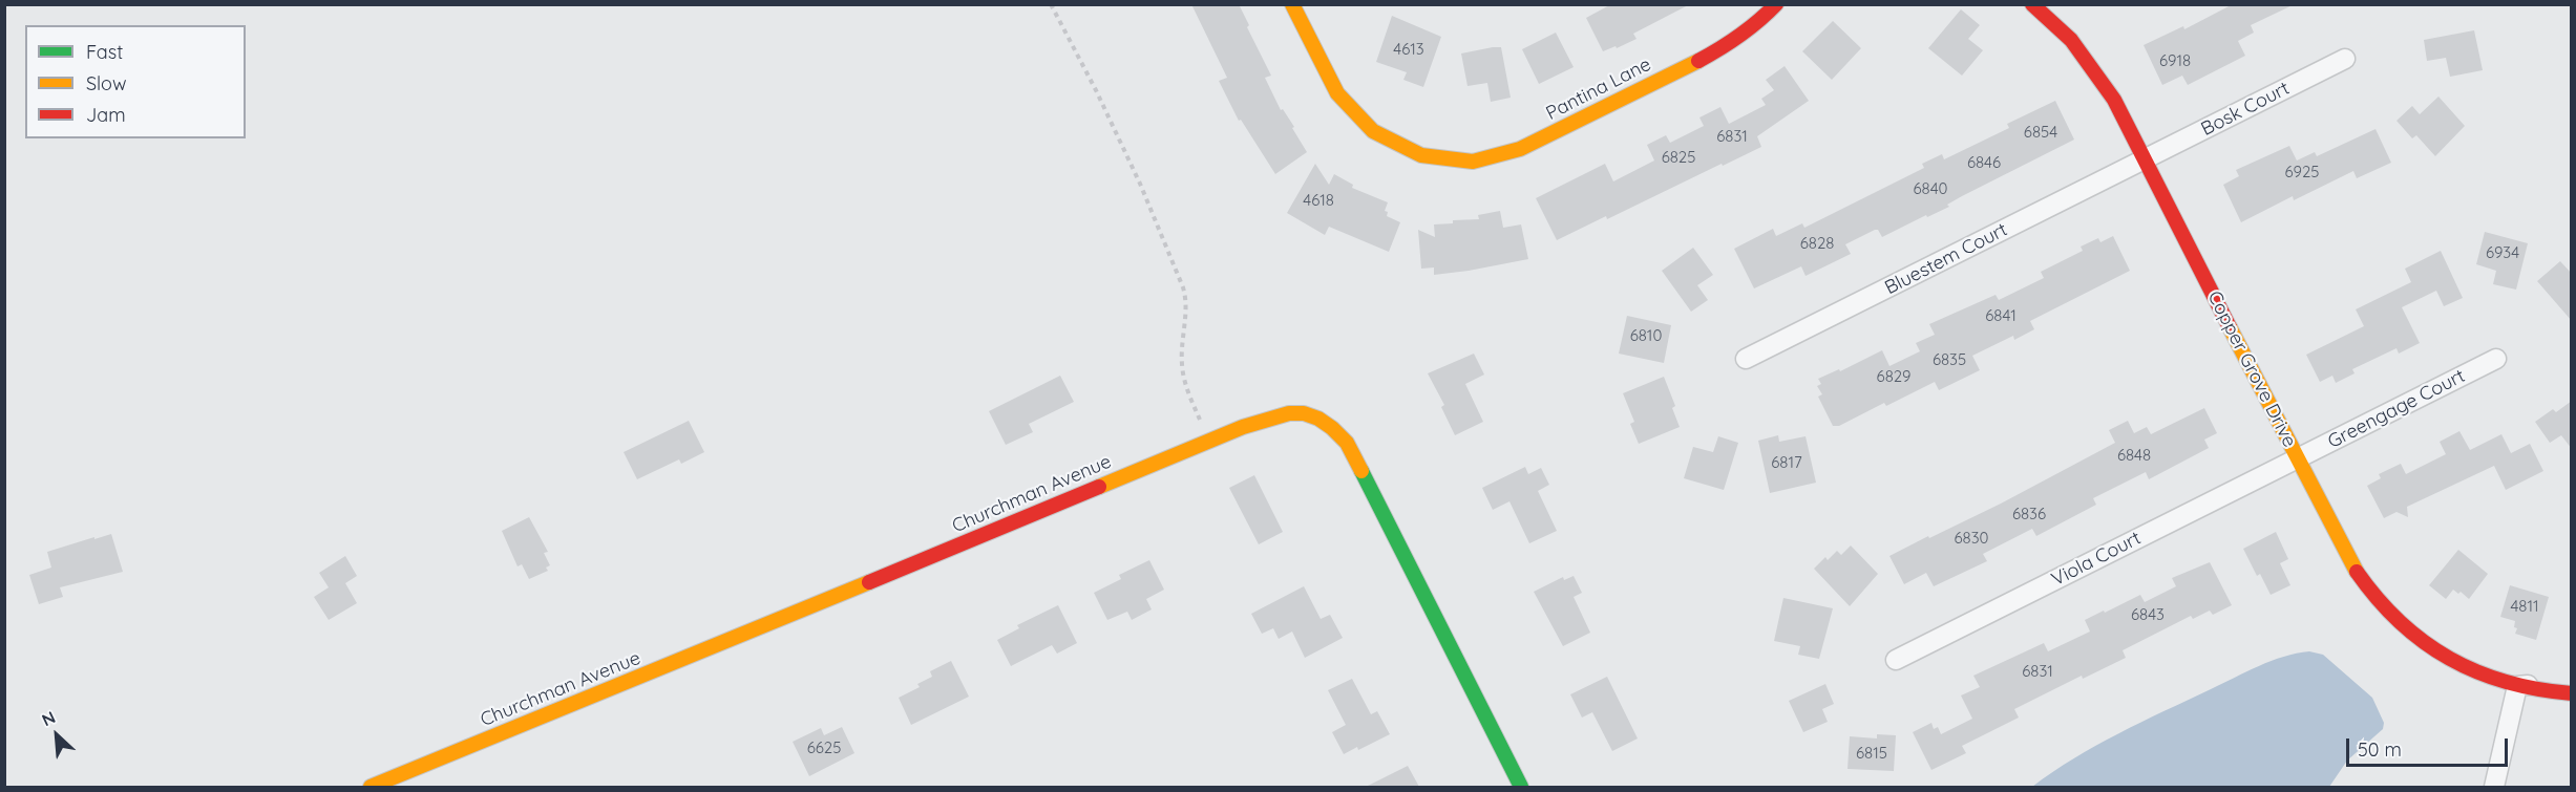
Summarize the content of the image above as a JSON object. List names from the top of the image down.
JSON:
{
  "streets": {
    "street": [
      "Pantina Lane",
      "Bosk Court",
      "Bluestem Court",
      "Copper Grove Drive",
      "Greengage Court",
      "Churchman Avenue",
      "Viola Court"
    ]
  },
  "crossings": [
    ["Bosk Court", "Bluestem Court"],
    ["Bosk Court", "Copper Grove Drive"],
    ["Bluestem Court", "Copper Grove Drive"],
    ["Copper Grove Drive", "Greengage Court"],
    ["Copper Grove Drive", "Viola Court"],
    ["Greengage Court", "Viola Court"]
  ],
  "house_numbers": [
    "4613",
    "6918",
    "6854",
    "6831",
    "6825",
    "6846",
    "6925",
    "6840",
    "4618",
    "6828",
    "6934",
    "6841",
    "6810",
    "6835",
    "6829",
    "6848",
    "6817",
    "6836",
    "6830",
    "4811",
    "6843",
    "6831",
    "6625",
    "6815"
  ],
  "legend": ["Fast", "Slow", "Jam"],
  "scale_bar": "50 m",
  "north": "top left"
}
